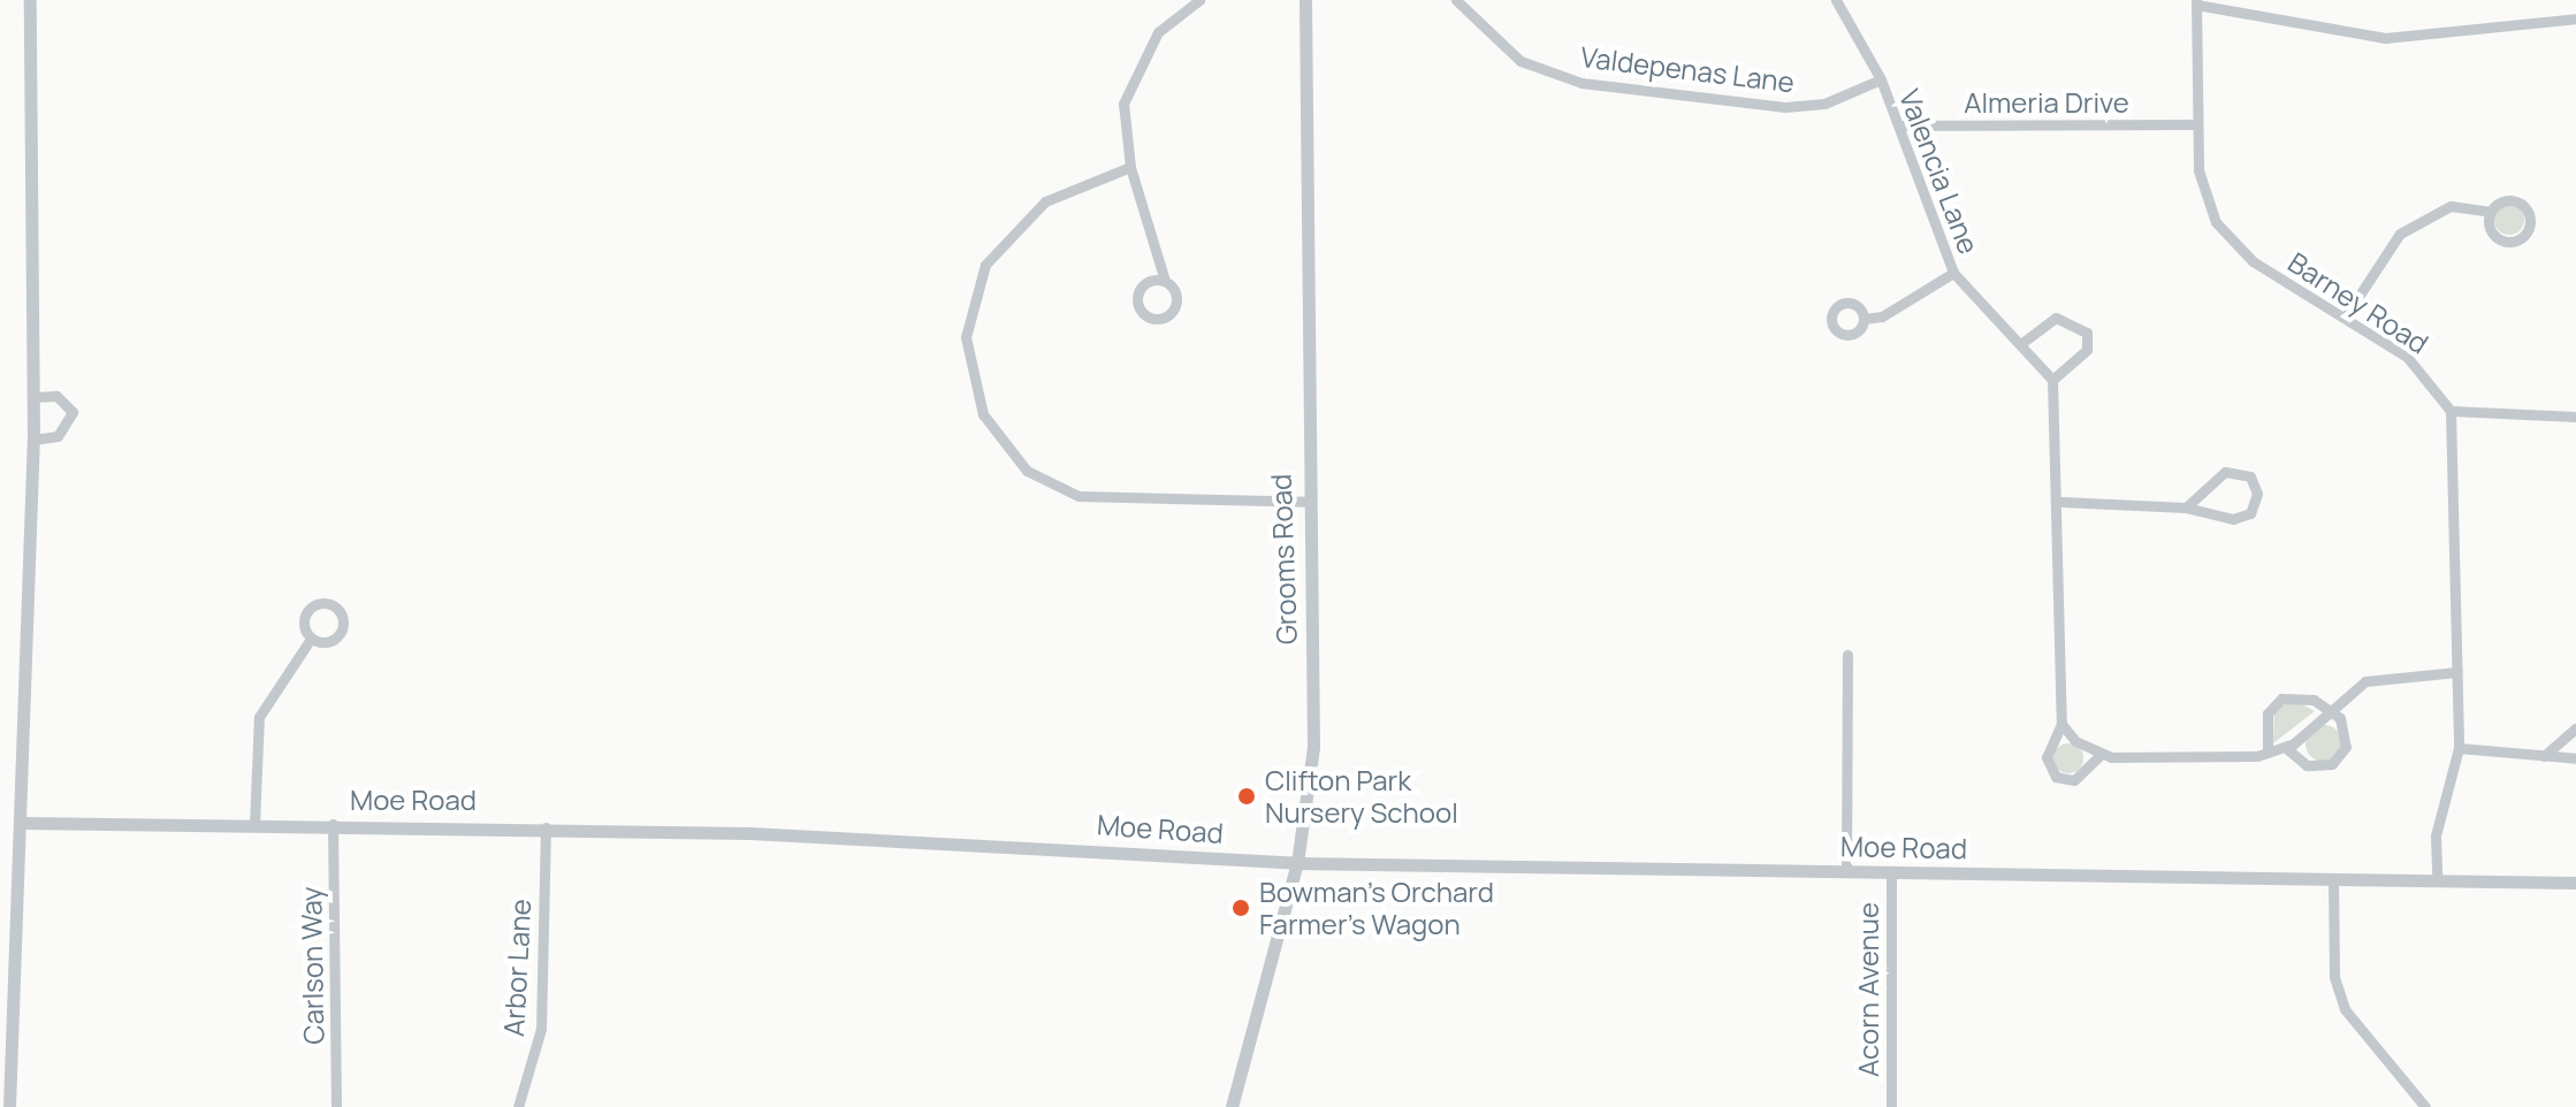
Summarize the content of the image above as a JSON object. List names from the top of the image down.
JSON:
{
  "streets": {
    "street": [
      "Valdepenas Lane",
      "Almeria Drive",
      "Valencia Lane",
      "Barney Road",
      "Grooms Road",
      "Moe Road",
      "Carlson Way",
      "Arbor Lane",
      "Acorn Avenue"
    ]
  },
  "crossings": [
    ["Valdepenas Lane", "Valencia Lane"],
    ["Almeria Drive", "Valencia Lane"],
    ["Almeria Drive", "Barney Road"],
    ["Grooms Road", "Moe Road"],
    ["Moe Road", "Carlson Way"],
    ["Moe Road", "Arbor Lane"],
    ["Moe Road", "Acorn Avenue"]
  ],
  "places": ["Clifton Park Nursery School", "Bowman's Orchard Farmer's Wagon"]
}
